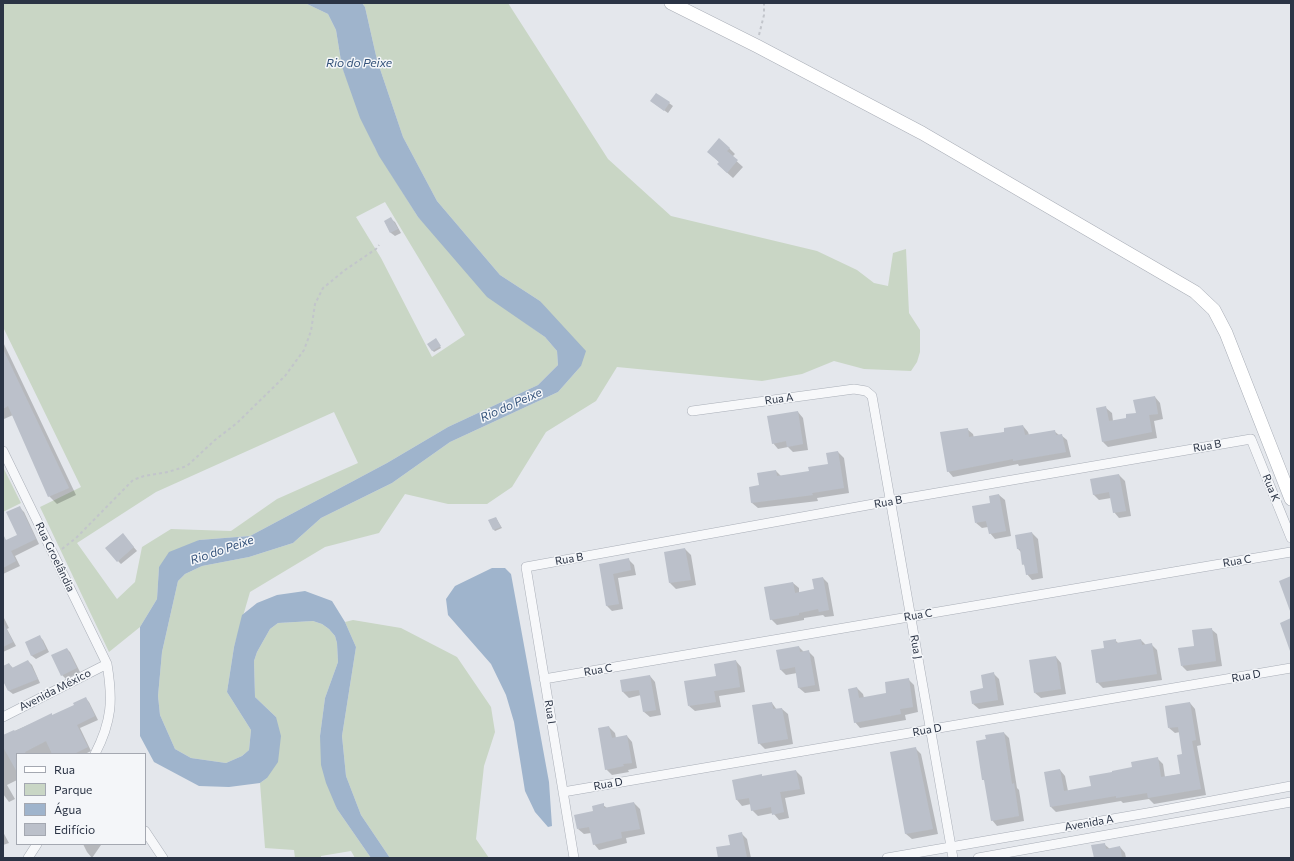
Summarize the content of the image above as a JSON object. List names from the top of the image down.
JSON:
{
  "streets": {
    "street": [
      "Rua A",
      "Rua B",
      "Rua K",
      "Rua Groelândia",
      "Rua C",
      "Rua J",
      "Rua D",
      "Avenida México",
      "Rua I",
      "Avenida A"
    ]
  },
  "crossings": [
    ["Rua A", "Rua J"],
    ["Rua B", "Rua K"],
    ["Rua B", "Rua J"],
    ["Rua B", "Rua I"],
    ["Rua Groelândia", "Avenida México"],
    ["Rua C", "Rua J"],
    ["Rua C", "Rua I"],
    ["Rua J", "Rua D"],
    ["Rua J", "Avenida A"],
    ["Rua D", "Rua I"]
  ],
  "water": ["Rio do Peixe"],
  "legend": [
    "Rua",
    "Parque",
    "Água",
    "Edifício"
  ]
}
